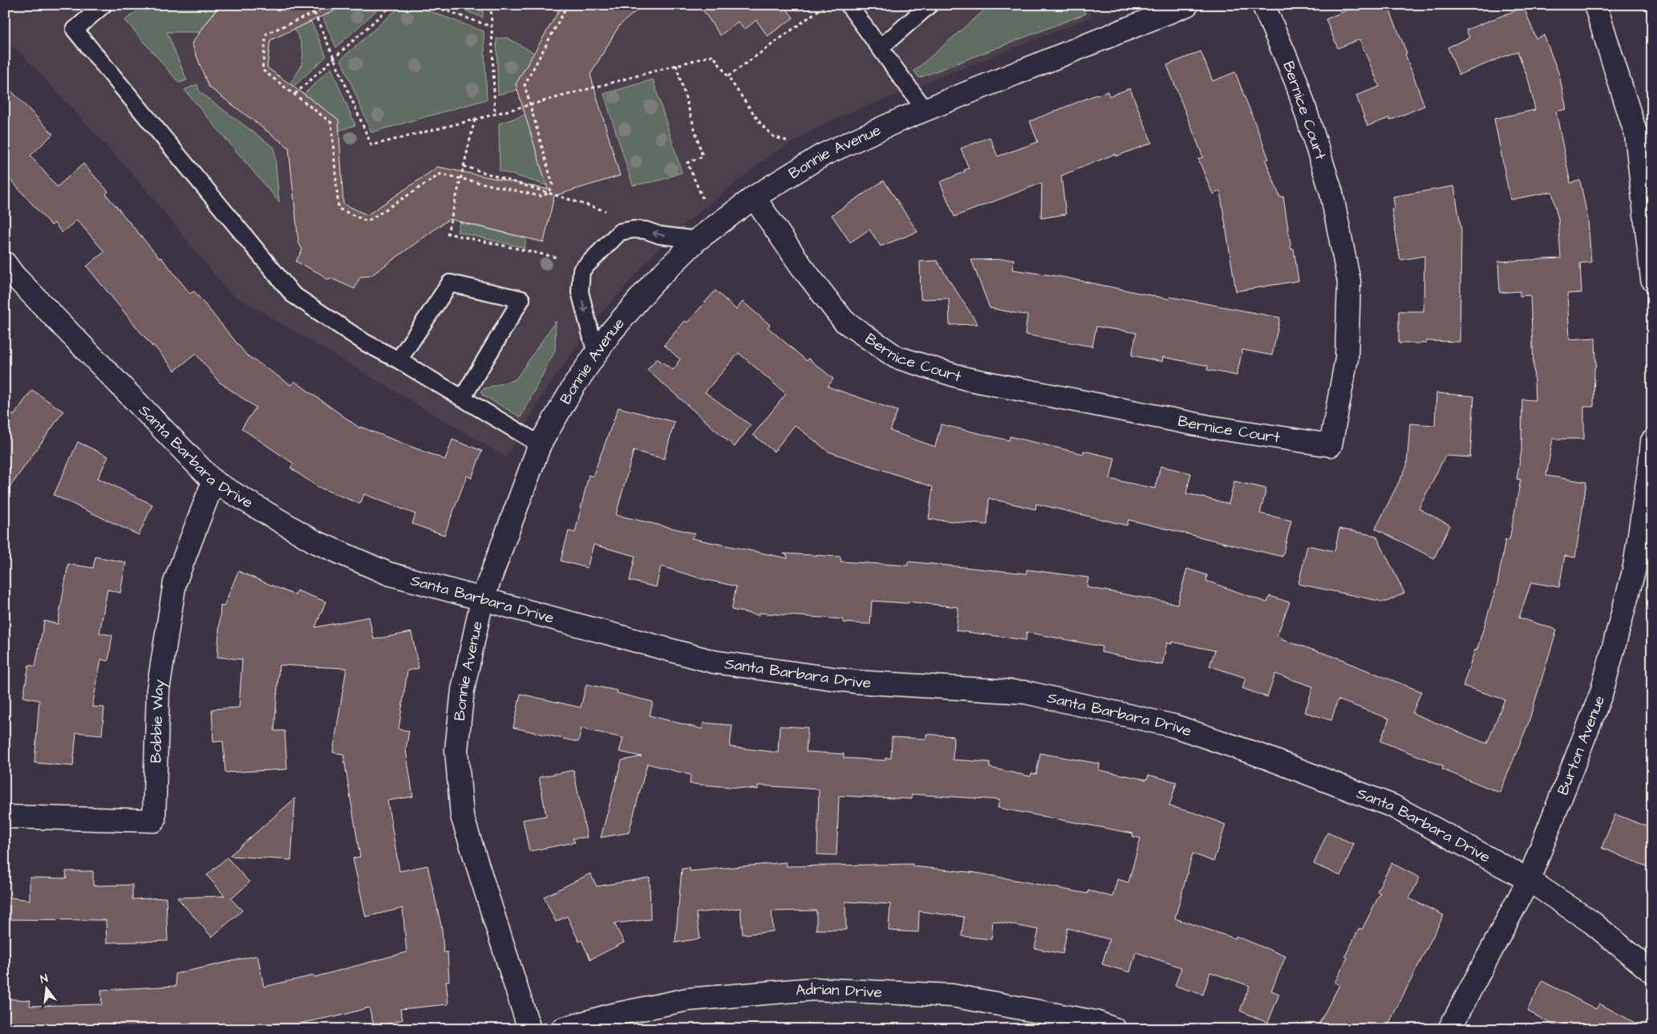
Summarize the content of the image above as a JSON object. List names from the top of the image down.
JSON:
{
  "streets": {
    "street": [
      "Bernice Court",
      "Bonnie Avenue",
      "Santa Barbara Drive",
      "Bobbie Way",
      "Burton Avenue",
      "Adrian Drive"
    ]
  },
  "crossings": [
    ["Bernice Court", "Bonnie Avenue"],
    ["Bonnie Avenue", "Santa Barbara Drive"],
    ["Santa Barbara Drive", "Bobbie Way"],
    ["Santa Barbara Drive", "Burton Avenue"]
  ],
  "north": "top"
}
